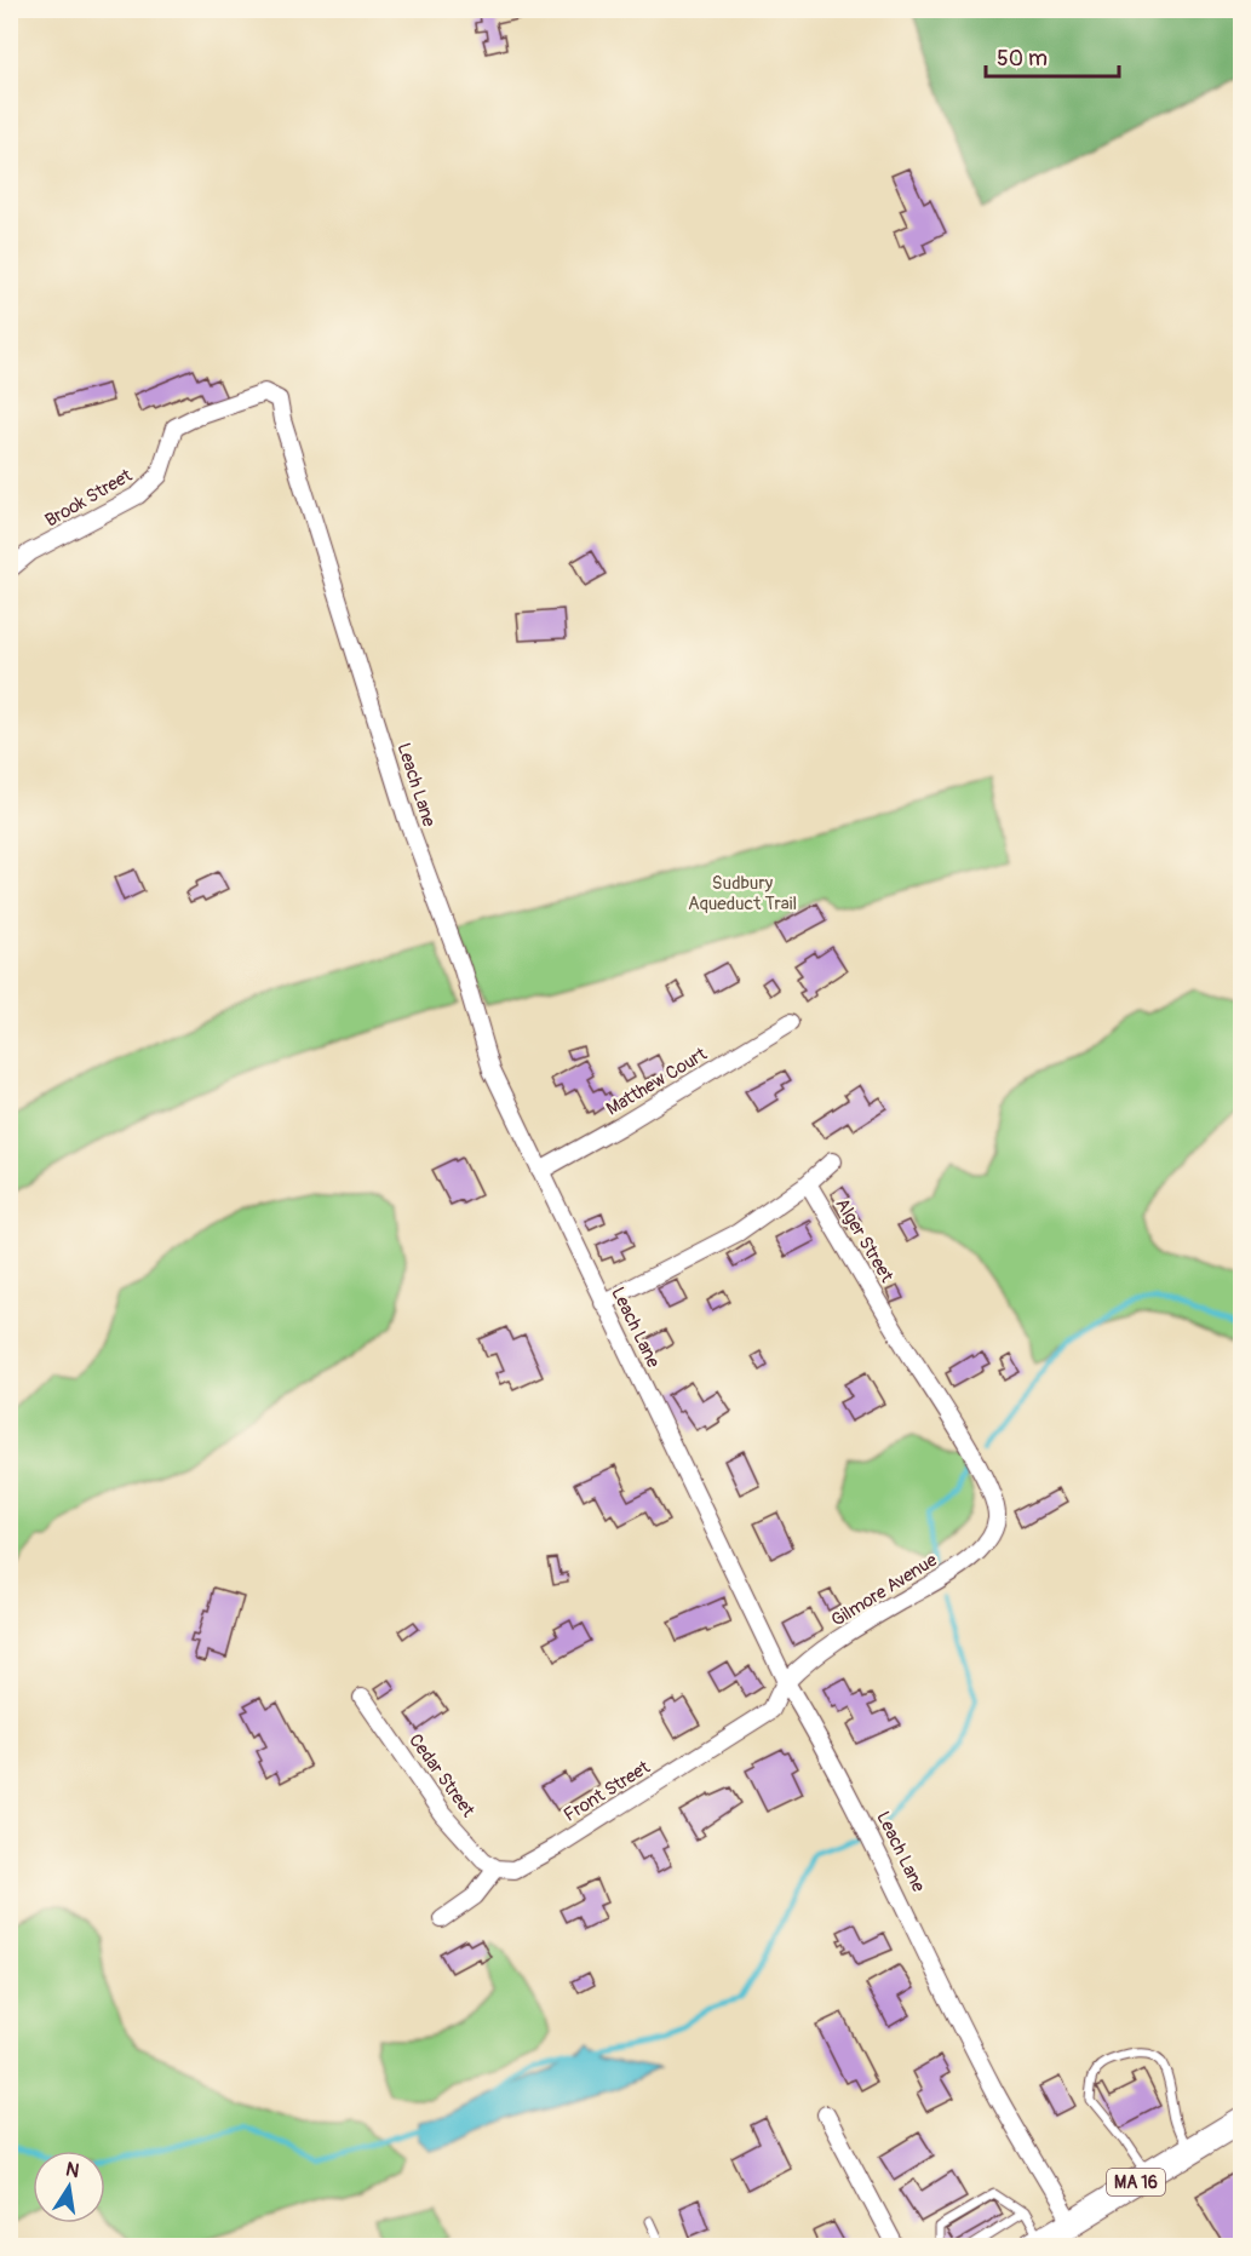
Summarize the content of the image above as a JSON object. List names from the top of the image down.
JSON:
{
  "streets": {
    "main road": ["MA 16"],
    "street": [
      "Brook Street",
      "Leach Lane",
      "Matthew Court",
      "Alger Street",
      "Gilmore Avenue",
      "Cedar Street",
      "Front Street"
    ]
  },
  "crossings": [
    ["Brook Street", "Leach Lane"],
    ["Leach Lane", "Matthew Court"],
    ["Leach Lane", "Gilmore Avenue"],
    ["Leach Lane", "Front Street"],
    ["Leach Lane", "MA 16"],
    ["Alger Street", "Gilmore Avenue"],
    ["Gilmore Avenue", "Front Street"],
    ["Cedar Street", "Front Street"]
  ],
  "parks": ["Sudbury Aqueduct Trail"],
  "scale_bar": "50 m",
  "north": "top"
}
